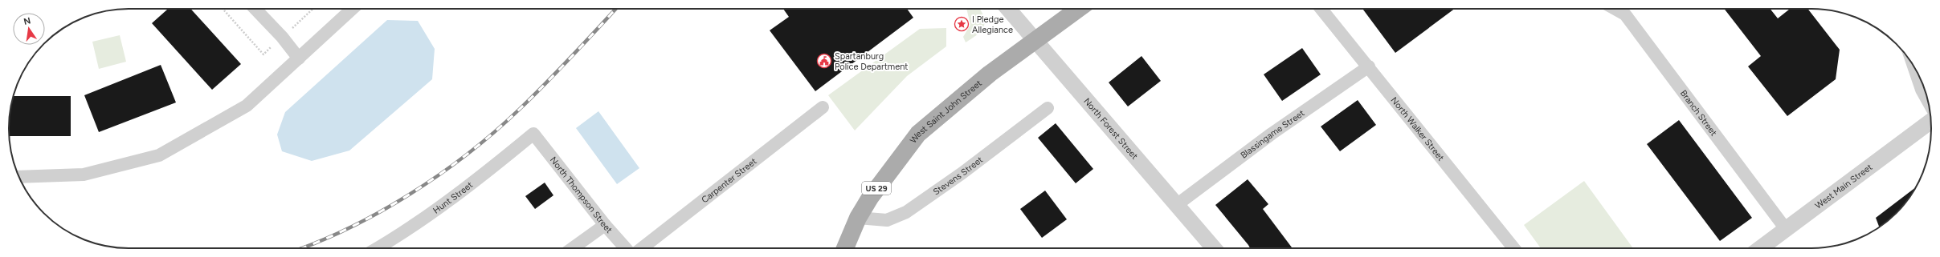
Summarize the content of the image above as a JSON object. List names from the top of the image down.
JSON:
{
  "streets": {
    "main road": ["West Saint John Street", "US 29"],
    "street": [
      "Branch Street",
      "North Walker Street",
      "North Forest Street",
      "Blassingame Street",
      "Stevens Street",
      "Carpenter Street",
      "West Main Street",
      "North Thompson Street",
      "Hunt Street"
    ]
  },
  "crossings": [
    ["West Saint John Street", "North Forest Street"],
    ["West Saint John Street", "Stevens Street"],
    ["Branch Street", "West Main Street"],
    ["North Walker Street", "Blassingame Street"],
    ["North Forest Street", "Blassingame Street"],
    ["North Thompson Street", "Hunt Street"]
  ],
  "places": {
    "place": ["I Pledge Allegiance"],
    "public building": ["Spartanburg Police Department"]
  },
  "north": "top"
}
